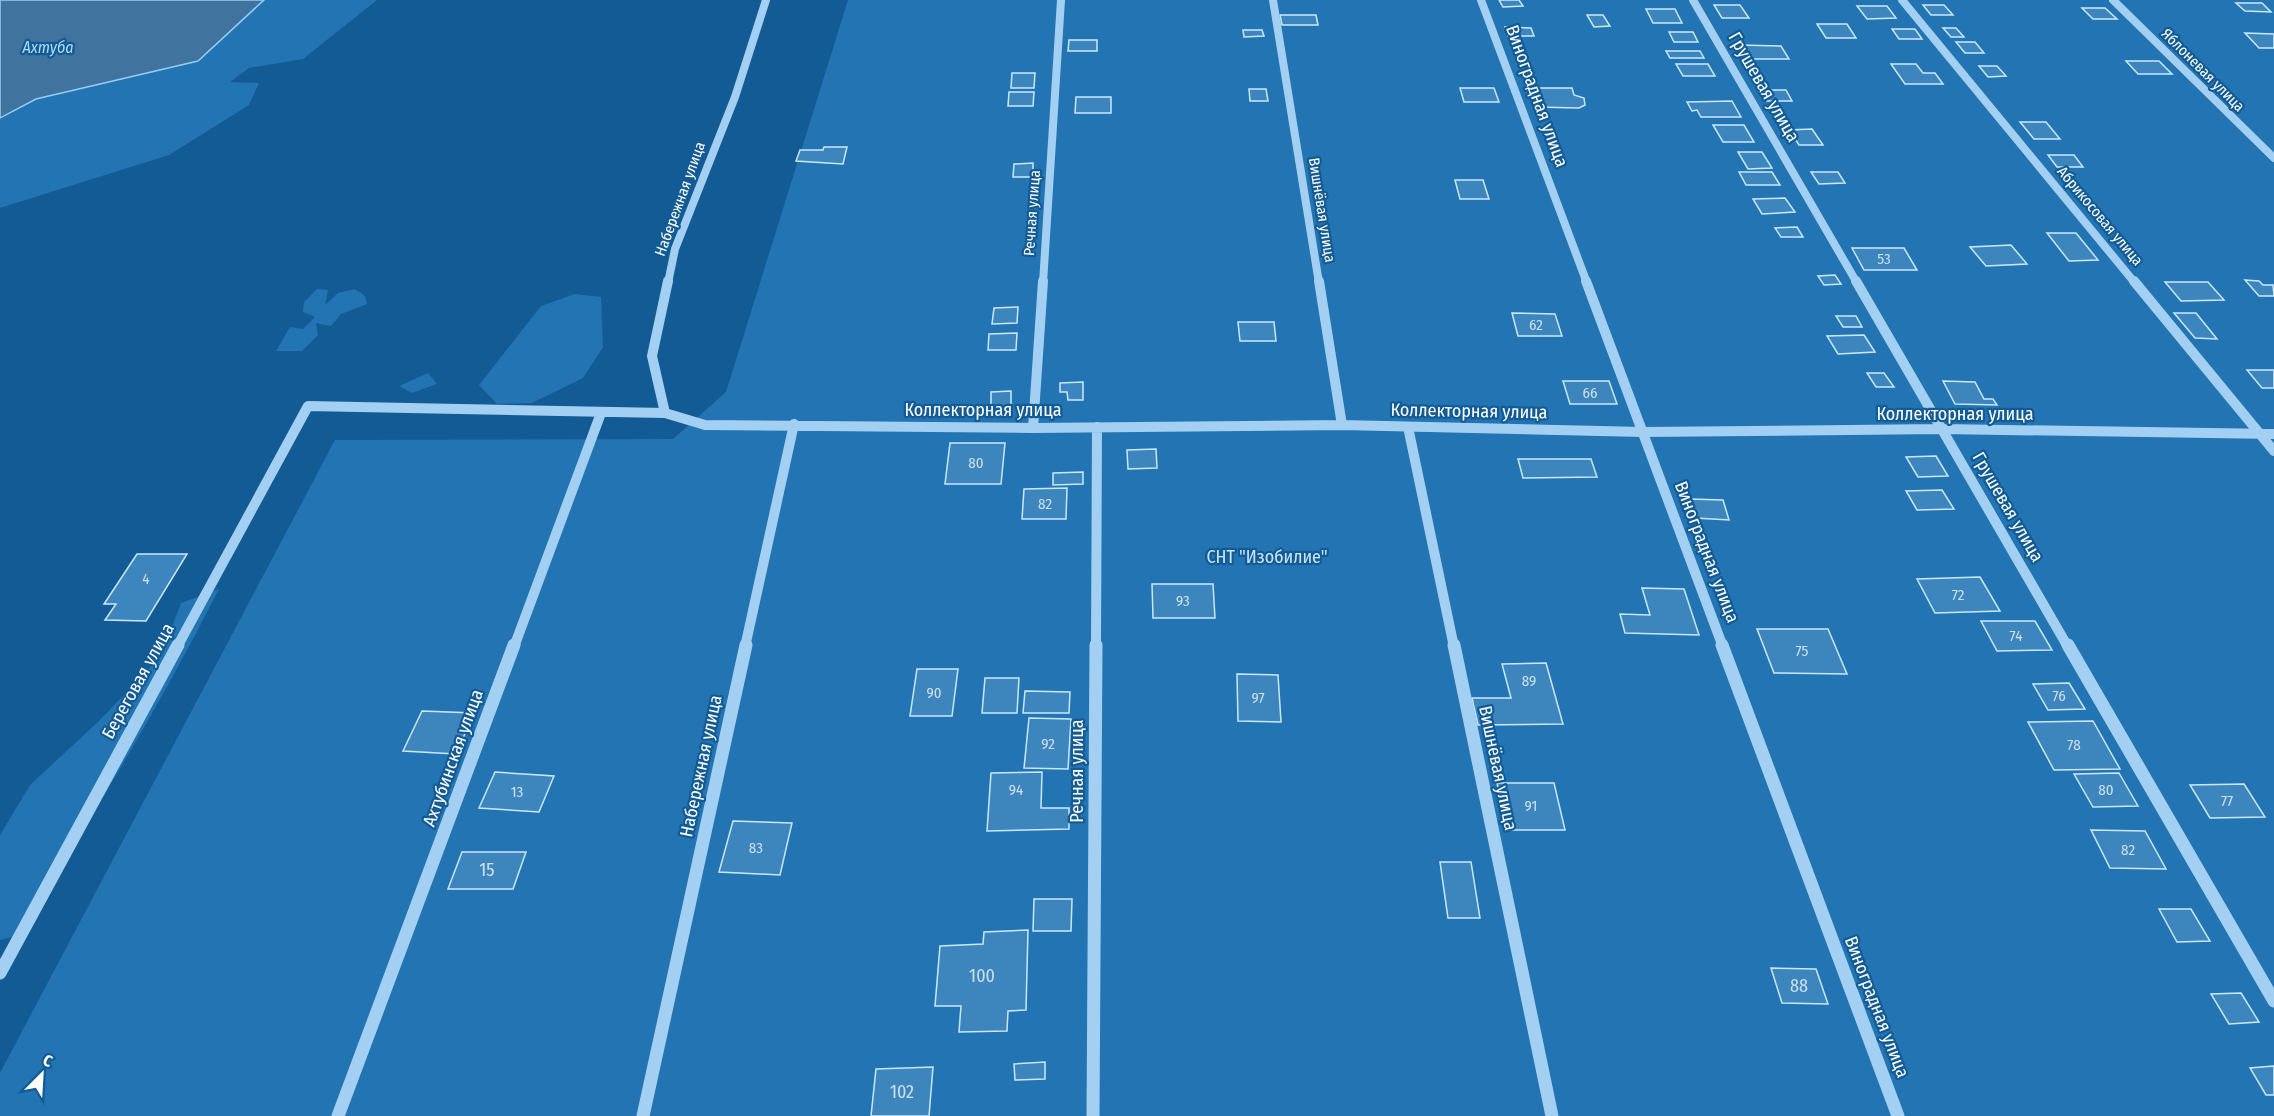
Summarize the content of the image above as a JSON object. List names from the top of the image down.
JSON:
{
  "streets": {
    "street": [
      "Яблоневая улица",
      "Грушевая улица",
      "Виноградная улица",
      "Набережная улица",
      "Вишнёвая улица",
      "Речная улица",
      "Абрикосовая улица",
      "Коллекторная улица",
      "Береговая улица",
      "Ахтубинская улица"
    ]
  },
  "crossings": [
    ["Грушевая улица", "Коллекторная улица"],
    ["Виноградная улица", "Коллекторная улица"],
    ["Набережная улица", "Коллекторная улица"],
    ["Вишнёвая улица", "Коллекторная улица"],
    ["Речная улица", "Коллекторная улица"],
    ["Абрикосовая улица", "Коллекторная улица"],
    ["Коллекторная улица", "Береговая улица"],
    ["Коллекторная улица", "Ахтубинская улица"]
  ],
  "water": ["Ахтуба"],
  "parks": ["СНТ \"Изобилие\""],
  "house_numbers": [
    "53",
    "62",
    "66",
    "80",
    "82",
    "4",
    "72",
    "93",
    "74",
    "75",
    "89",
    "90",
    "76",
    "97",
    "92",
    "78",
    "94",
    "80",
    "13",
    "77",
    "91",
    "83",
    "82",
    "15",
    "100",
    "88",
    "102"
  ],
  "north": "top right"
}
